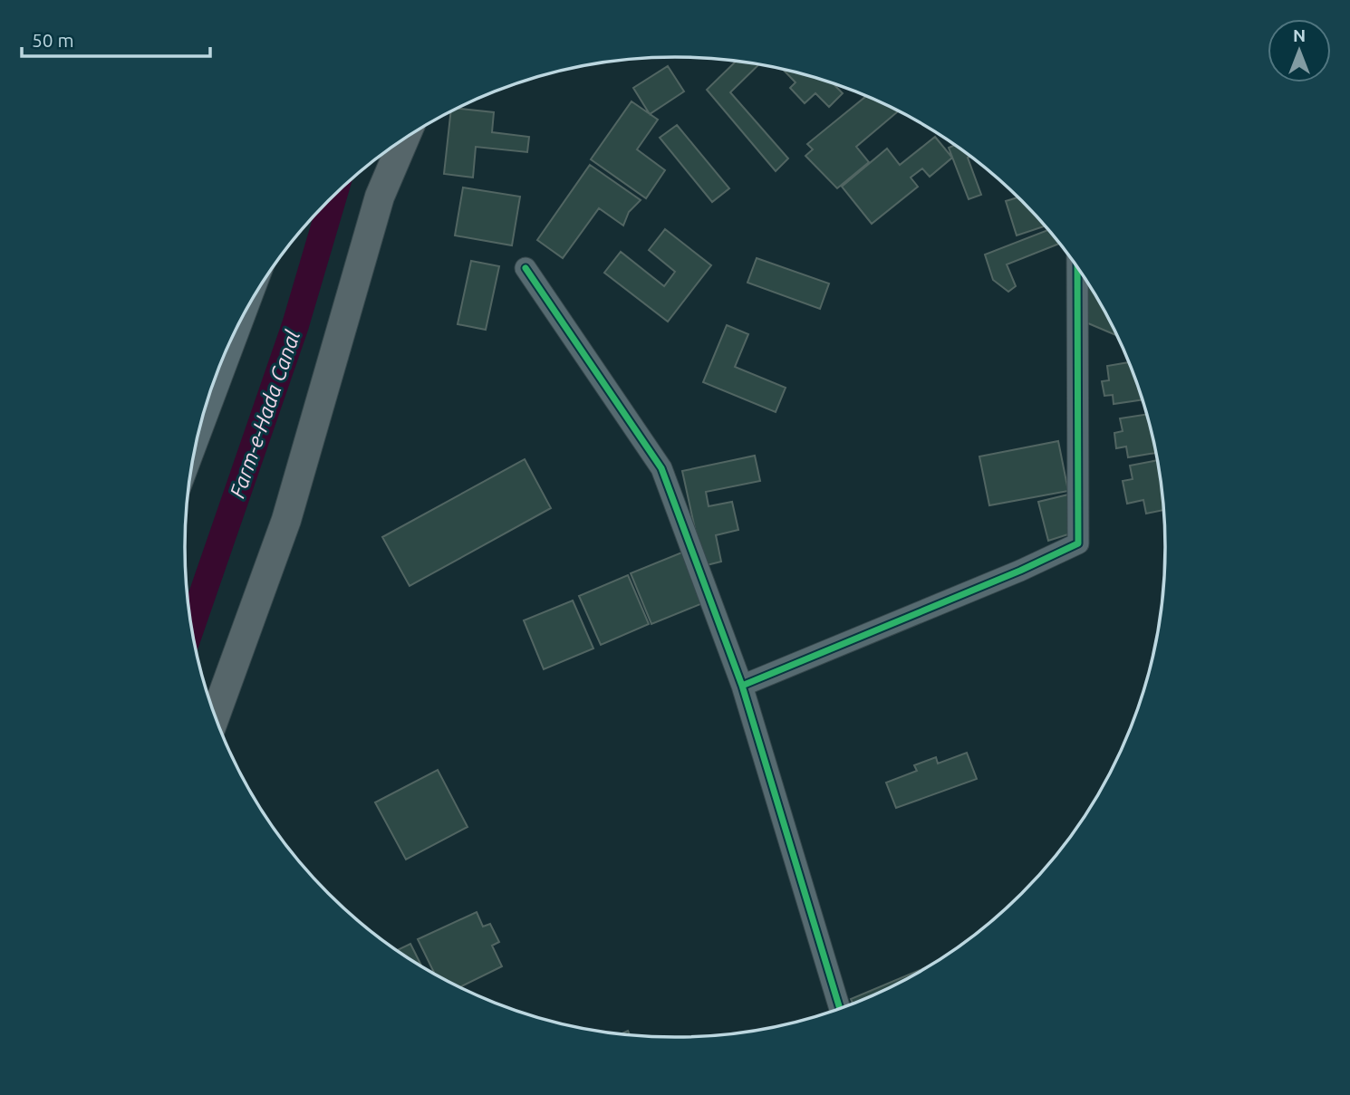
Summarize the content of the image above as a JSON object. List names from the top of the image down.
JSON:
{
  "water": ["Farm-e-Hada Canal"],
  "scale_bar": "50 m",
  "north": "top"
}
